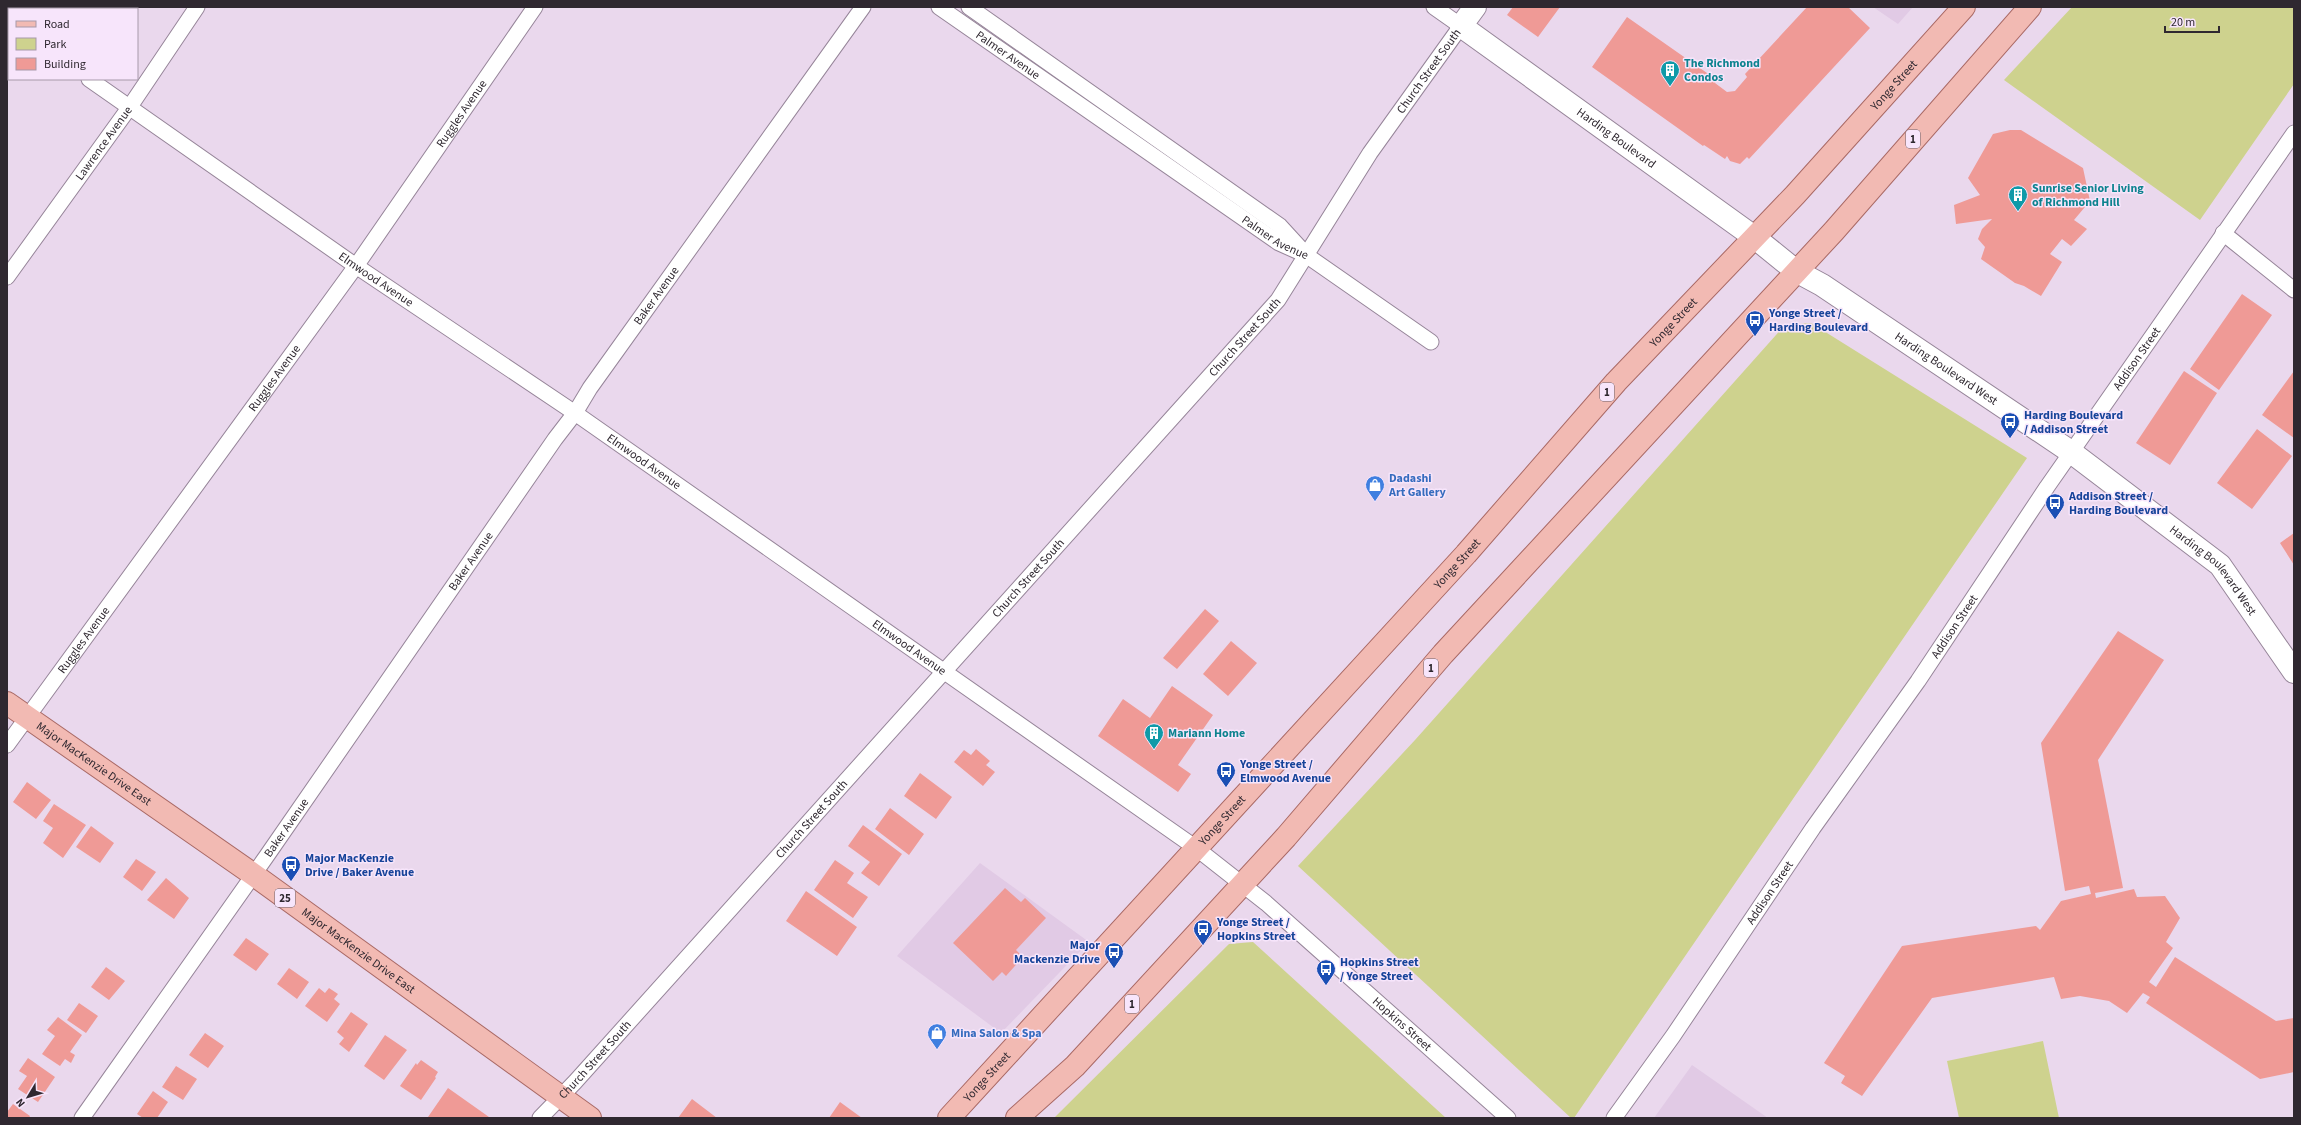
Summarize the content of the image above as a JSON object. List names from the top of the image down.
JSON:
{
  "streets": {
    "main road": [
      "Yonge Street",
      "1",
      "Major MacKenzie Drive East",
      "25"
    ],
    "street": [
      "Palmer Avenue",
      "Church Street South",
      "Ruggles Avenue",
      "Harding Boulevard",
      "Lawrence Avenue",
      "Elmwood Avenue",
      "Baker Avenue",
      "Addison Street",
      "Harding Boulevard West",
      "Hopkins Street"
    ]
  },
  "crossings": [
    ["Palmer Avenue", "Church Street South"],
    ["Church Street South", "Harding Boulevard"],
    ["Church Street South", "Elmwood Avenue"],
    ["Church Street South", "Major MacKenzie Drive East"],
    ["Yonge Street", "Harding Boulevard"],
    ["Yonge Street", "Elmwood Avenue"],
    ["Ruggles Avenue", "Elmwood Avenue"],
    ["Ruggles Avenue", "Major MacKenzie Drive East"],
    ["Harding Boulevard", "1"],
    ["Harding Boulevard", "Harding Boulevard West"],
    ["1", "Elmwood Avenue"],
    ["1", "Harding Boulevard West"],
    ["1", "Hopkins Street"],
    ["Lawrence Avenue", "Elmwood Avenue"],
    ["Elmwood Avenue", "Baker Avenue"],
    ["Elmwood Avenue", "Hopkins Street"],
    ["Baker Avenue", "Major MacKenzie Drive East"],
    ["Addison Street", "Harding Boulevard West"]
  ],
  "places": {
    "building": ["The Richmond Condos", "Sunrise Senior Living of Richmond Hill", "Mariann Home"],
    "bus stop": [
      "Yonge Street / Harding Boulevard",
      "Harding Boulevard / Addison Street",
      "Addison Street / Harding Boulevard",
      "Yonge Street / Elmwood Avenue",
      "Major MacKenzie Drive / Baker Avenue",
      "Yonge Street / Hopkins Street",
      "Major Mackenzie Drive",
      "Hopkins Street / Yonge Street"
    ],
    "shop": ["Dadashi Art Gallery", "Mina Salon & Spa"]
  },
  "legend": ["Road", "Park", "Building"],
  "scale_bar": "20 m",
  "north": "bottom left"
}
